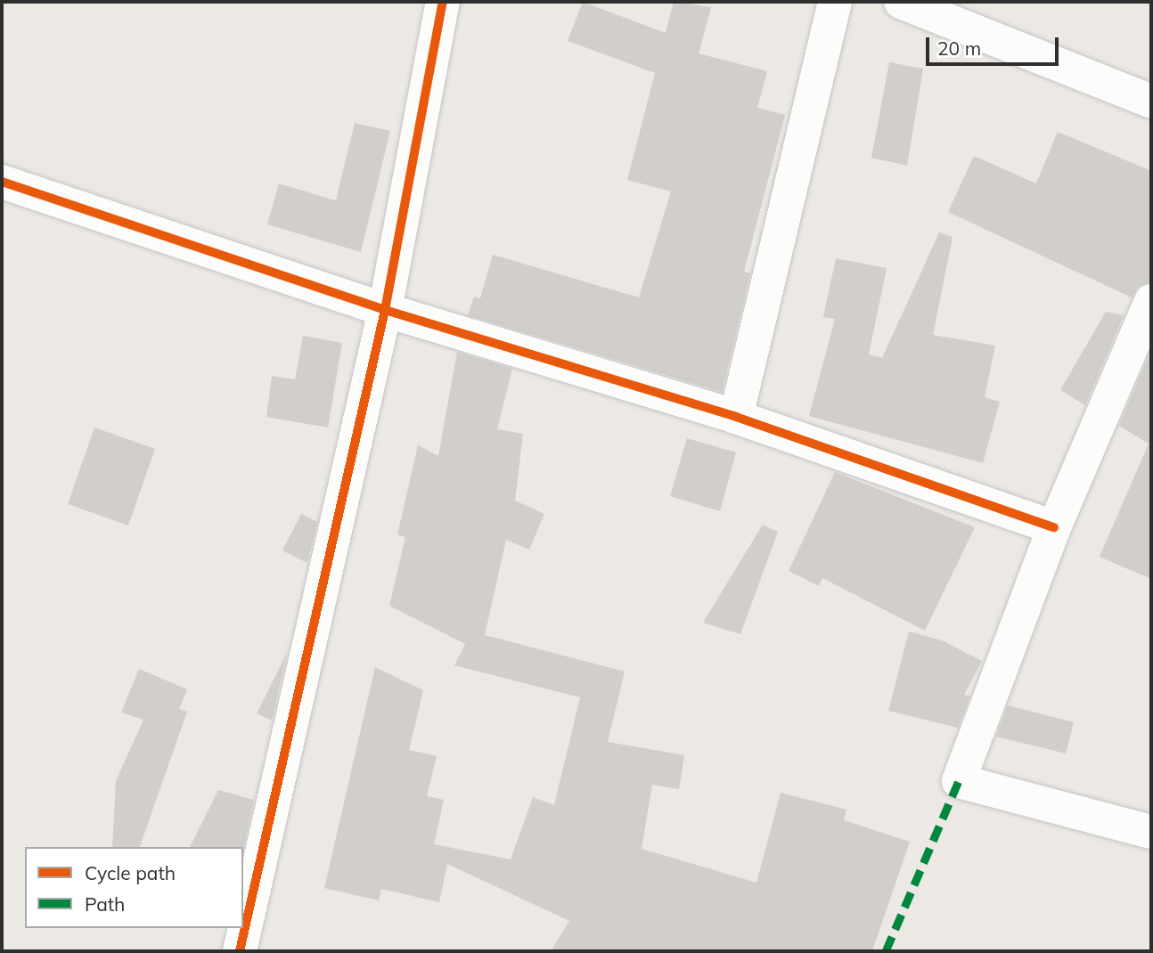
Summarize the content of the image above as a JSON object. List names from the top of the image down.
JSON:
{
  "legend": ["Cycle path", "Path"],
  "scale_bar": "20 m"
}
